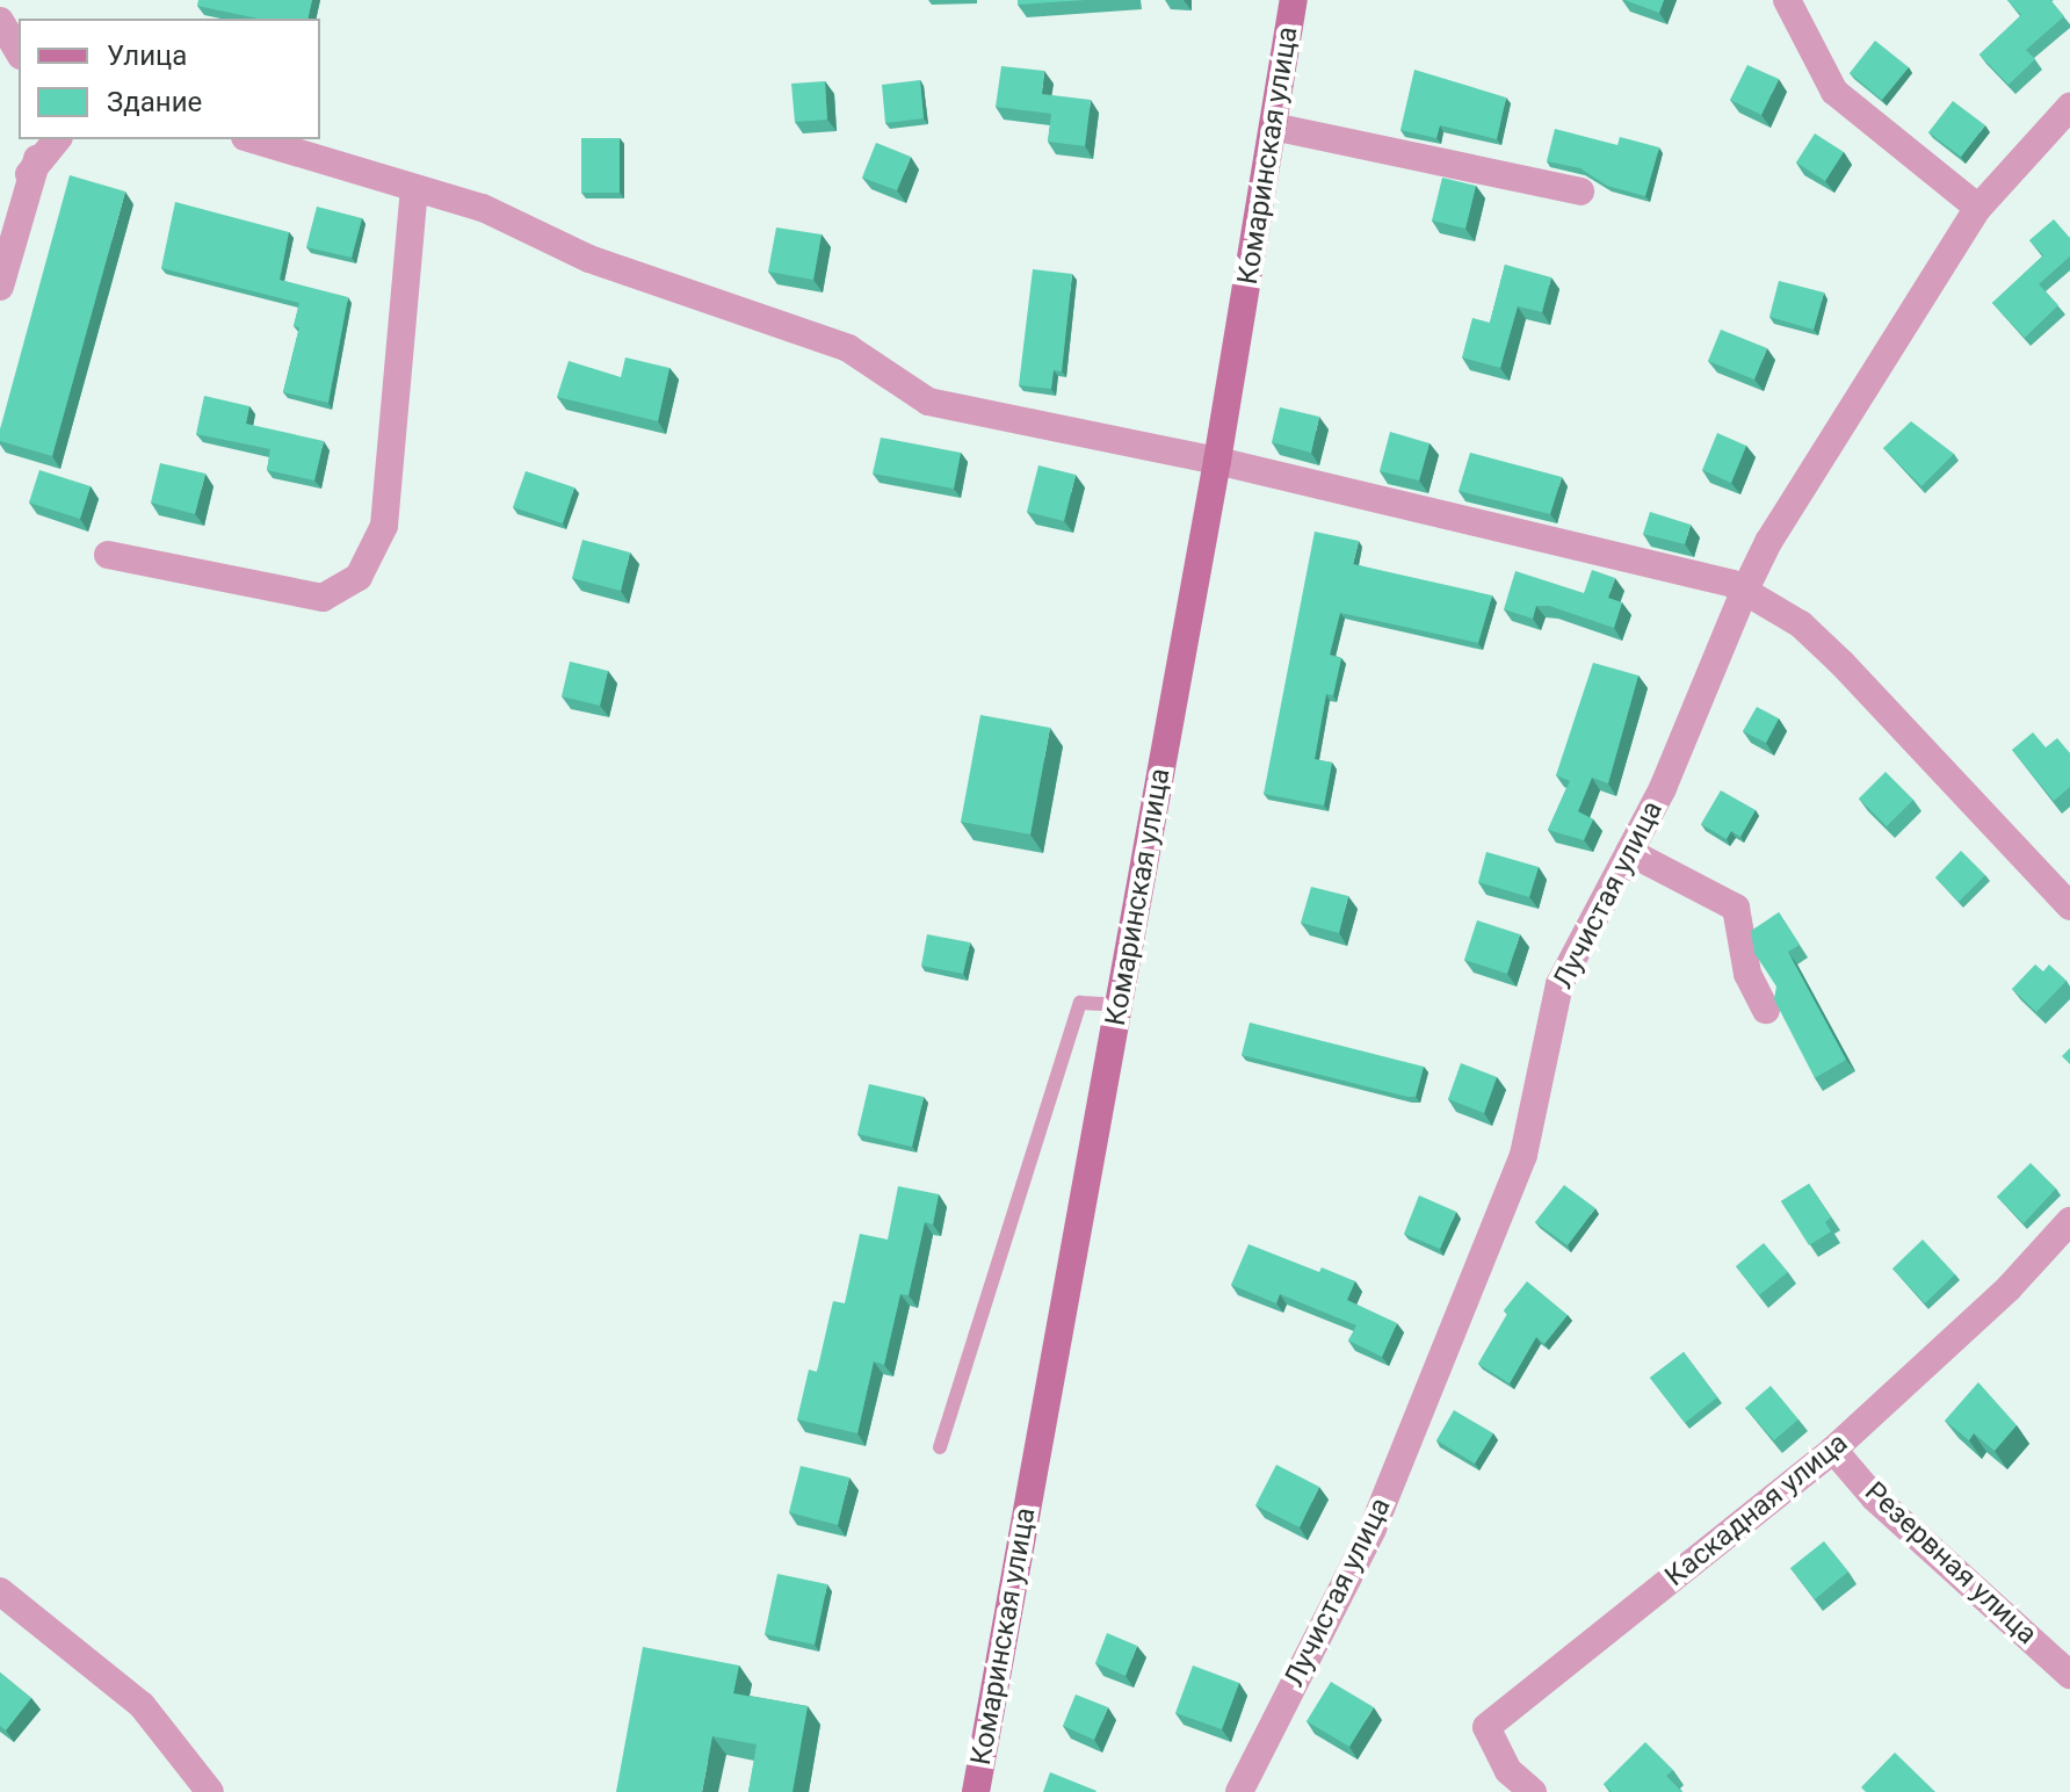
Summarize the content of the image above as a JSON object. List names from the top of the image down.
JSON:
{
  "streets": {
    "street": [
      "Комаринская улица",
      "Лучистая улица",
      "Каскадная улица",
      "Резервная улица"
    ]
  },
  "crossings": [
    ["Каскадная улица", "Резервная улица"]
  ],
  "legend": ["Улица", "Здание"]
}
